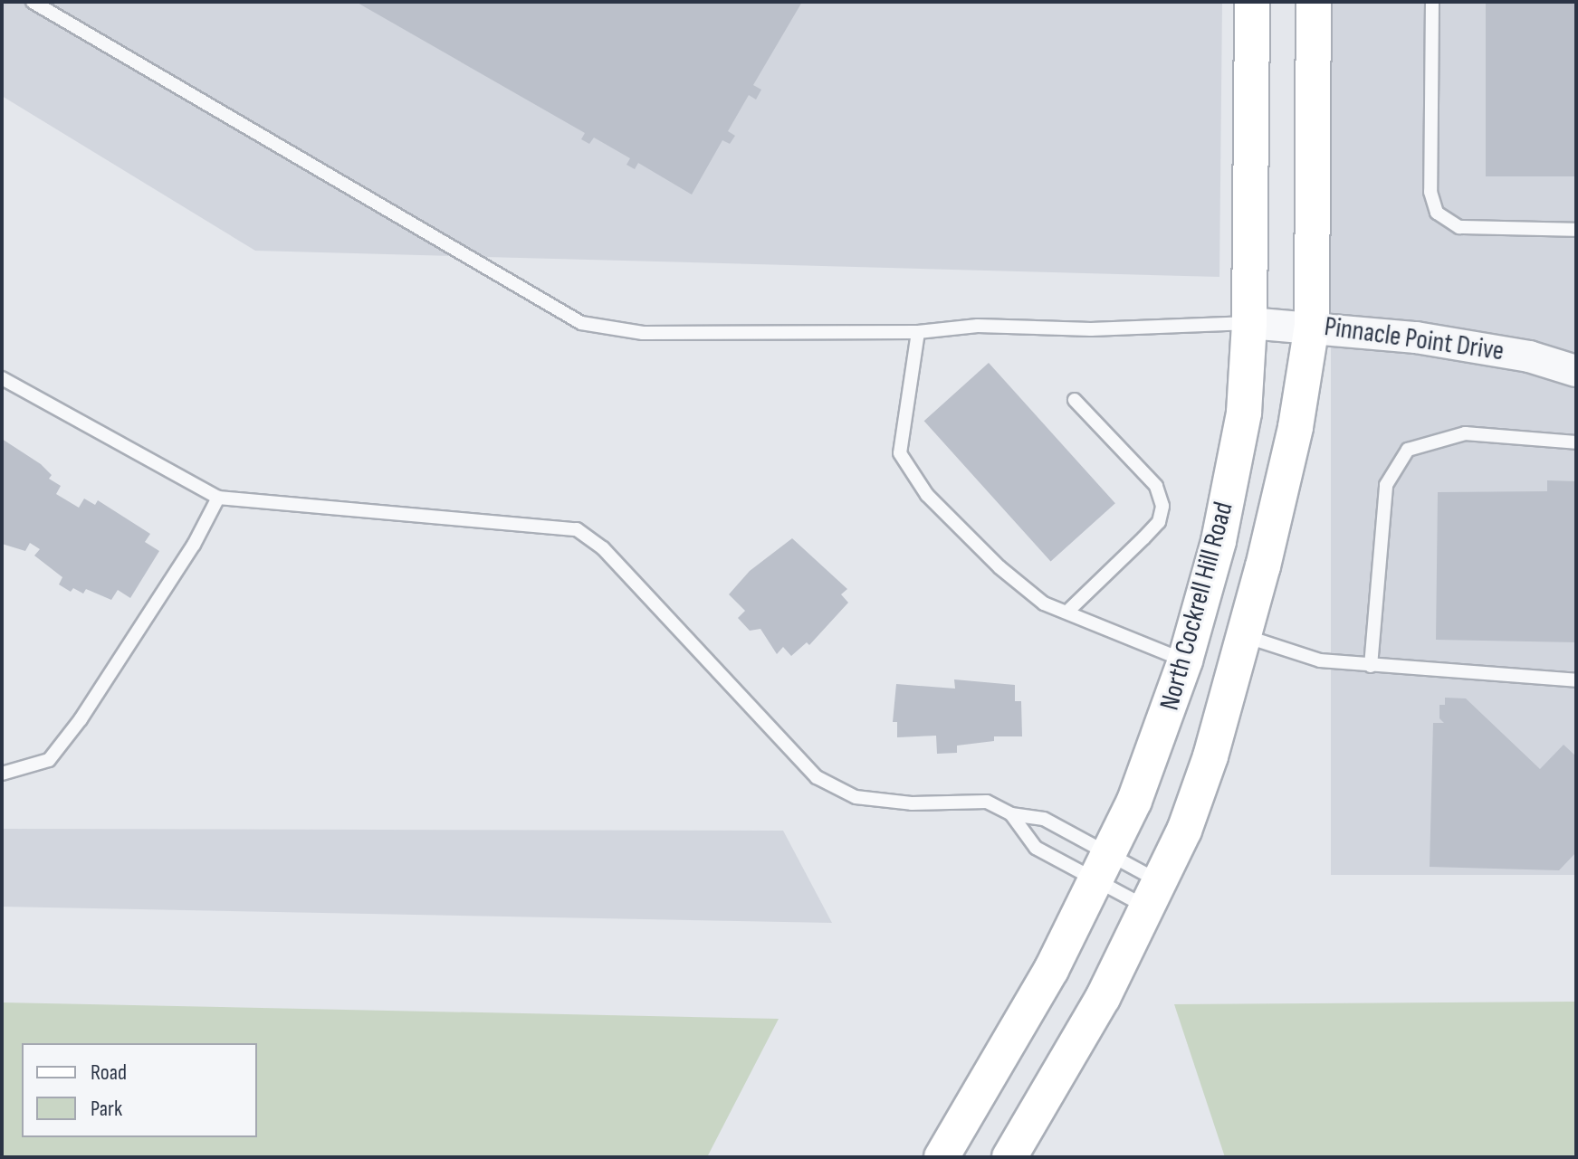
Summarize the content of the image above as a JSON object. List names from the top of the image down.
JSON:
{
  "streets": {
    "main road": ["North Cockrell Hill Road"],
    "street": ["Pinnacle Point Drive"]
  },
  "crossings": [
    ["Pinnacle Point Drive", "North Cockrell Hill Road"]
  ],
  "legend": ["Road", "Park"]
}
